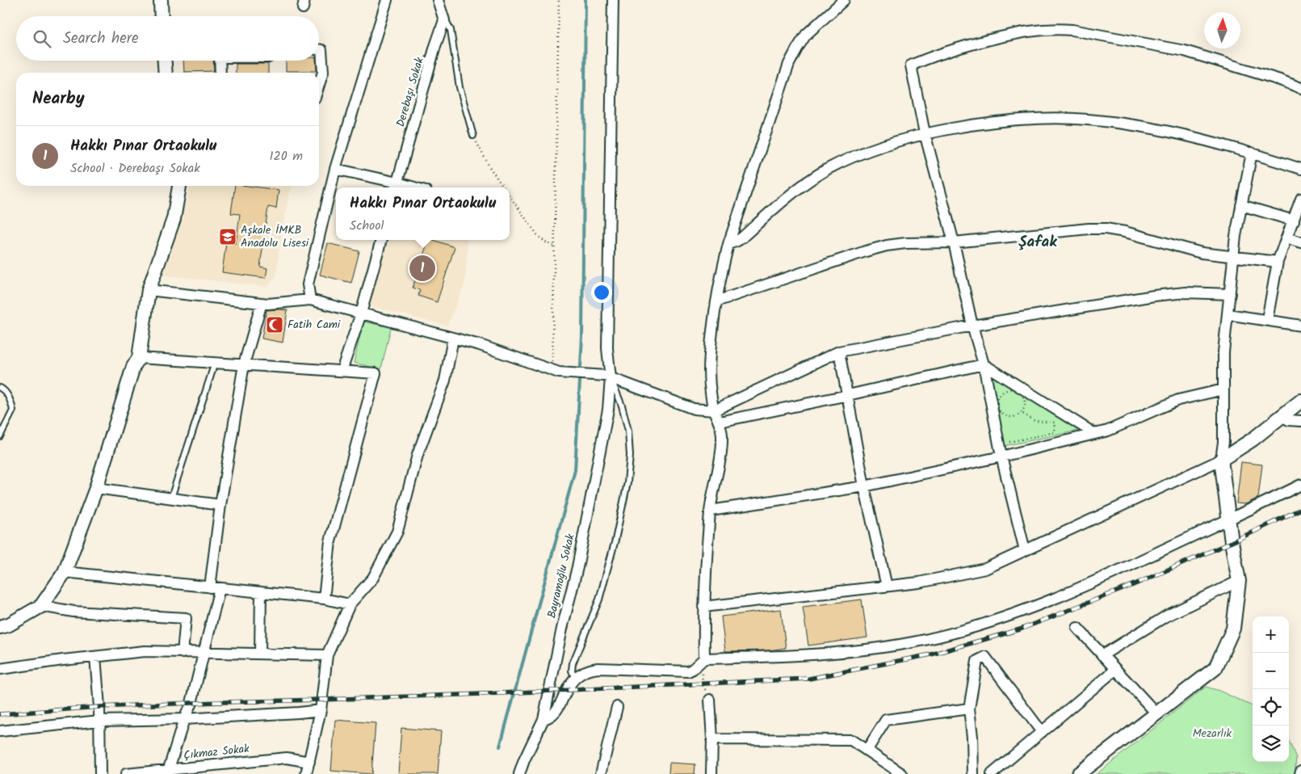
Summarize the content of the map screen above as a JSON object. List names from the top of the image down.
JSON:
{
  "streets": {
    "street": ["Derebaşı Sokak", "Bayramoğlu Sokak", "Çıkmaz Sokak"]
  },
  "districts": ["Şafak"],
  "parks": ["Mezarlık"],
  "places": {
    "school or university": ["Aşkale İMKB Anadolu Lisesi"],
    "mosque": ["Fatih Cami"]
  },
  "north": "top",
  "page": {
    "search": "Search here",
    "heading": "Nearby",
    "list": [
      {
        "mark": "1",
        "name": "Hakkı Pınar Ortaokulu",
        "note": "School · Derebaşı Sokak",
        "value": "120 m"
      }
    ],
    "popup": ["Hakkı Pınar Ortaokulu", "School"],
    "pins": "1",
    "map_buttons": ["+", "−"]
  }
}
